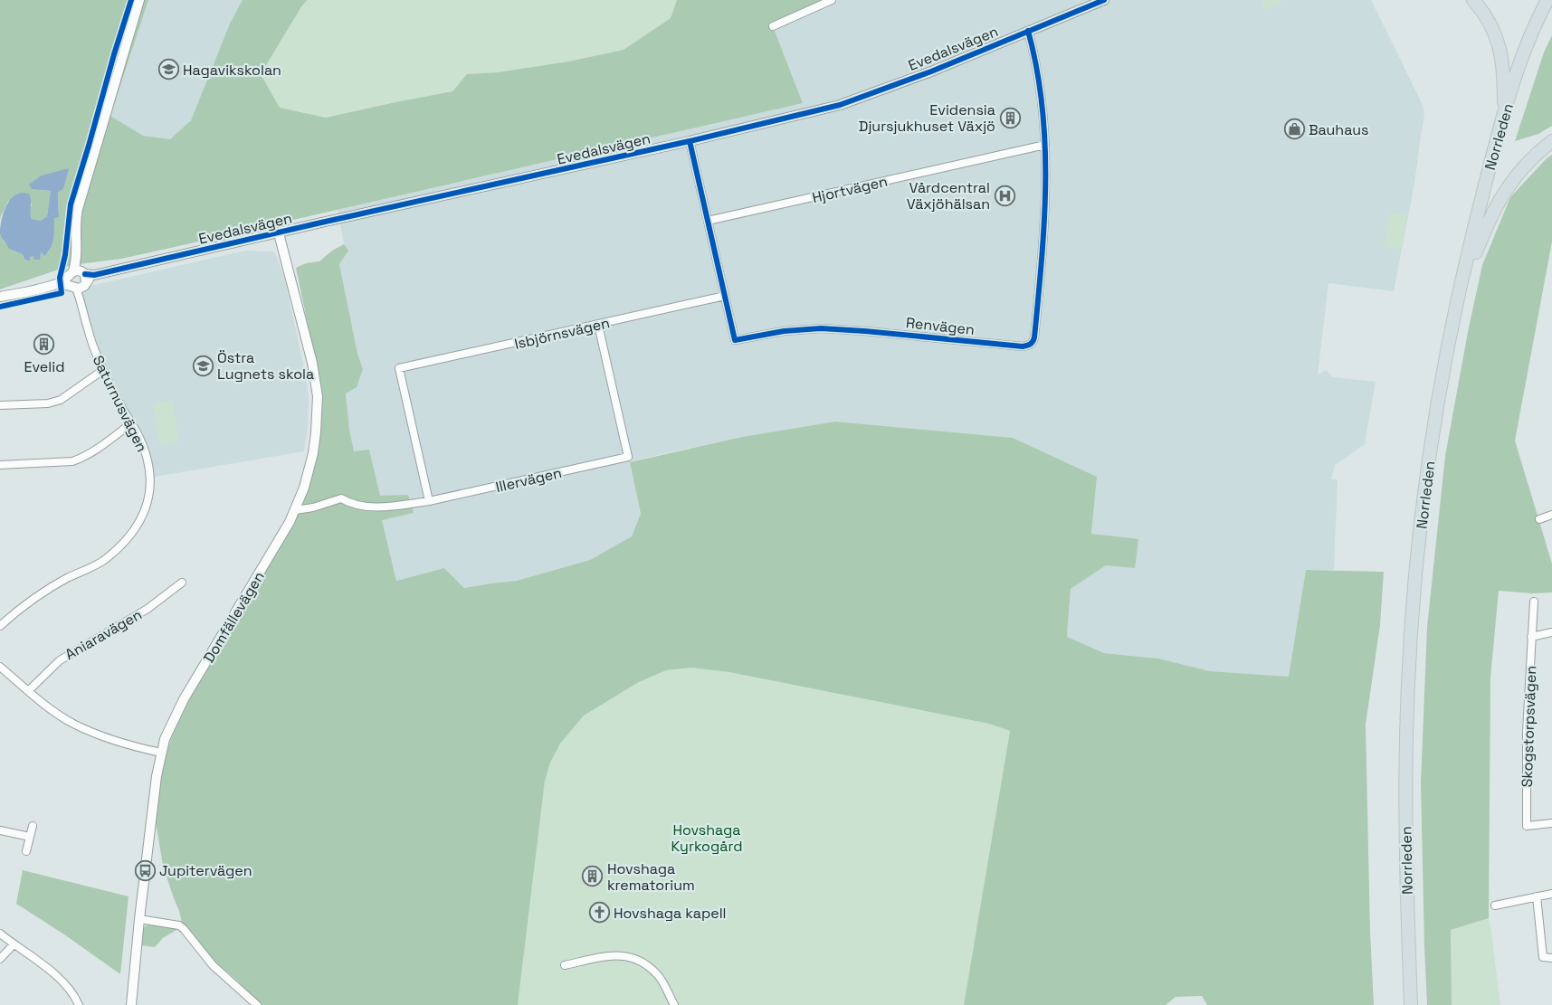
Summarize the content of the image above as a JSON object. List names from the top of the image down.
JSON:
{
  "streets": {
    "highway": ["Norrleden"],
    "street": [
      "Evedalsvägen",
      "Hjortvägen",
      "Renvägen",
      "Isbjörnsvägen",
      "Saturnusvägen",
      "Illervägen",
      "Domfällevägen",
      "Aniaravägen",
      "Skogstorpsvägen"
    ]
  },
  "crossings": [
    ["Evedalsvägen", "Renvägen"],
    ["Evedalsvägen", "Saturnusvägen"],
    ["Evedalsvägen", "Domfällevägen"],
    ["Hjortvägen", "Renvägen"],
    ["Renvägen", "Isbjörnsvägen"],
    ["Isbjörnsvägen", "Illervägen"]
  ],
  "parks": ["Hovshaga Kyrkogård"],
  "places": {
    "school or university": ["Hagavikskolan", "Östra Lugnets skola"],
    "building": ["Evidensia Djursjukhuset Växjö", "Evelid", "Hovshaga krematorium"],
    "shop": ["Bauhaus"],
    "hospital": ["Vårdcentral Växjöhälsan"],
    "bus stop": ["Jupitervägen"],
    "church": ["Hovshaga kapell"]
  }
}
